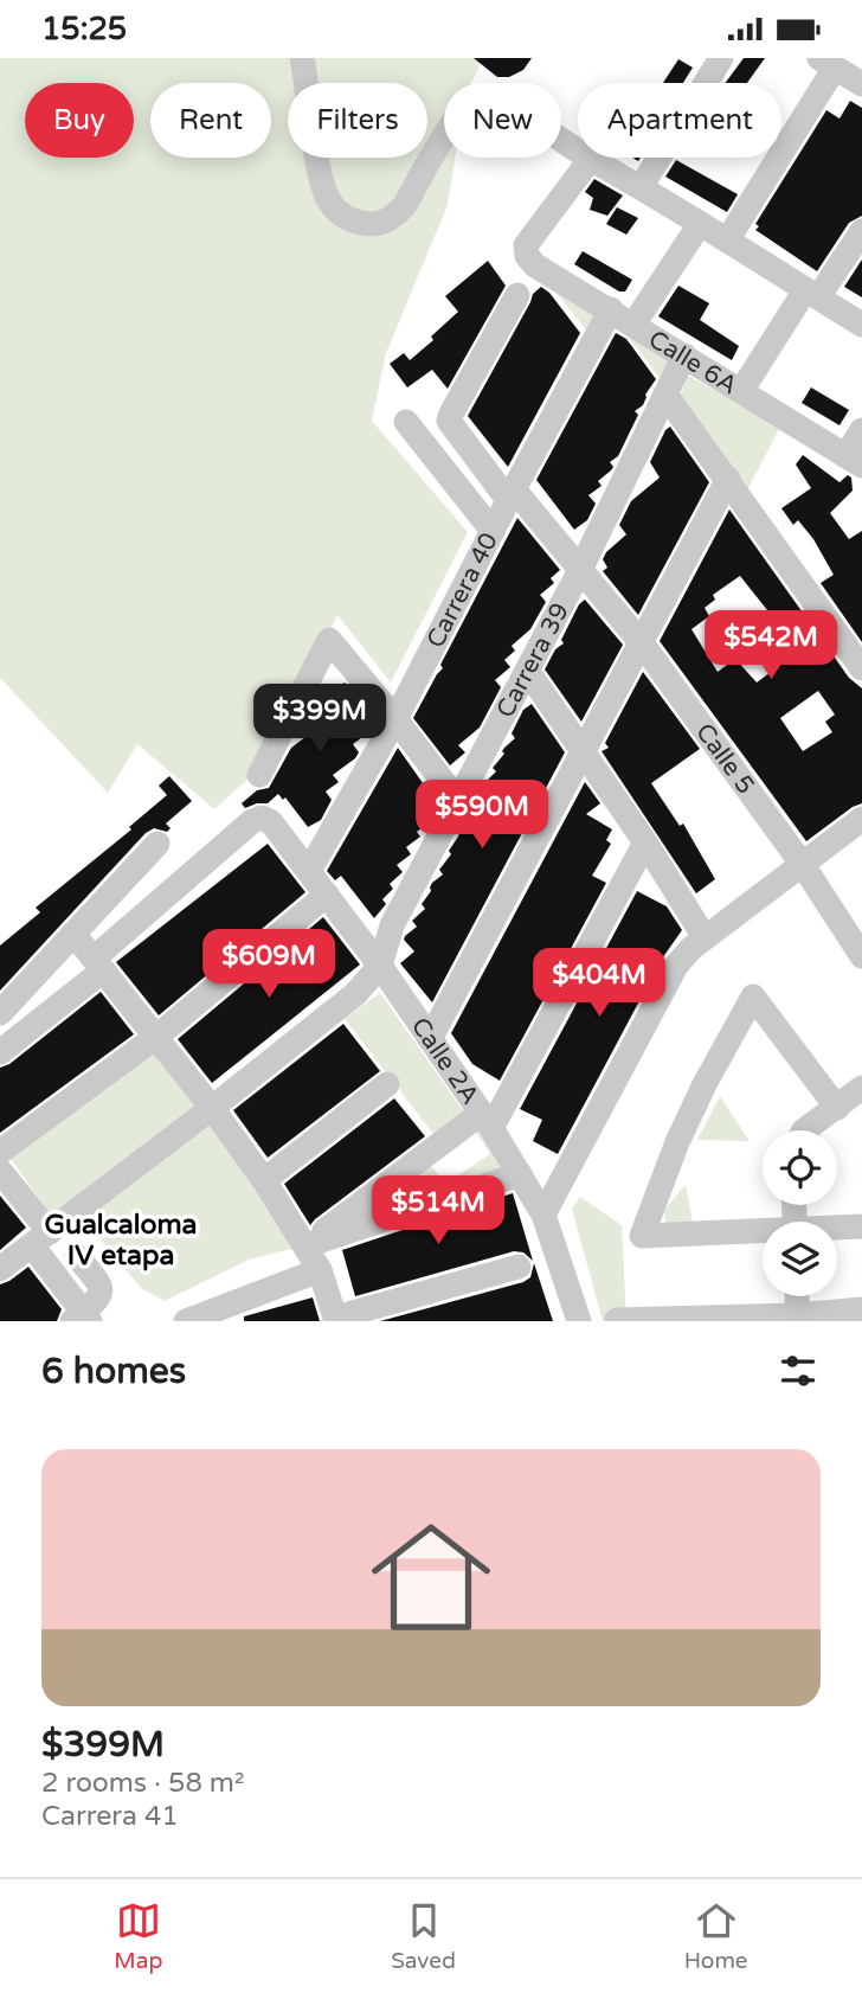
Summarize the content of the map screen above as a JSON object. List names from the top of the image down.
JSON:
{
  "streets": {
    "street": [
      "Calle 6A",
      "Carrera 40",
      "Carrera 39",
      "Calle 5",
      "Calle 2A"
    ]
  },
  "crossings": [
    ["Calle 6A", "Carrera 40"],
    ["Calle 6A", "Carrera 39"],
    ["Carrera 40", "Calle 5"],
    ["Carrera 40", "Calle 2A"],
    ["Carrera 39", "Calle 5"],
    ["Carrera 39", "Calle 2A"]
  ],
  "districts": ["Gualcaloma IV etapa"],
  "page": {
    "status": "15:25",
    "chip": [
      "Buy",
      "Rent",
      "Filters",
      "New",
      "Apartment"
    ],
    "price": [
      "$542M",
      "$399M",
      "$590M",
      "$609M",
      "$404M",
      "$514M"
    ],
    "heading": "6 homes",
    "list": [
      {
        "name": "$399M",
        "note": "2 rooms · 58 m² · Carrera 41"
      }
    ],
    "tabs": ["Map", "Saved", "Home"]
  }
}
